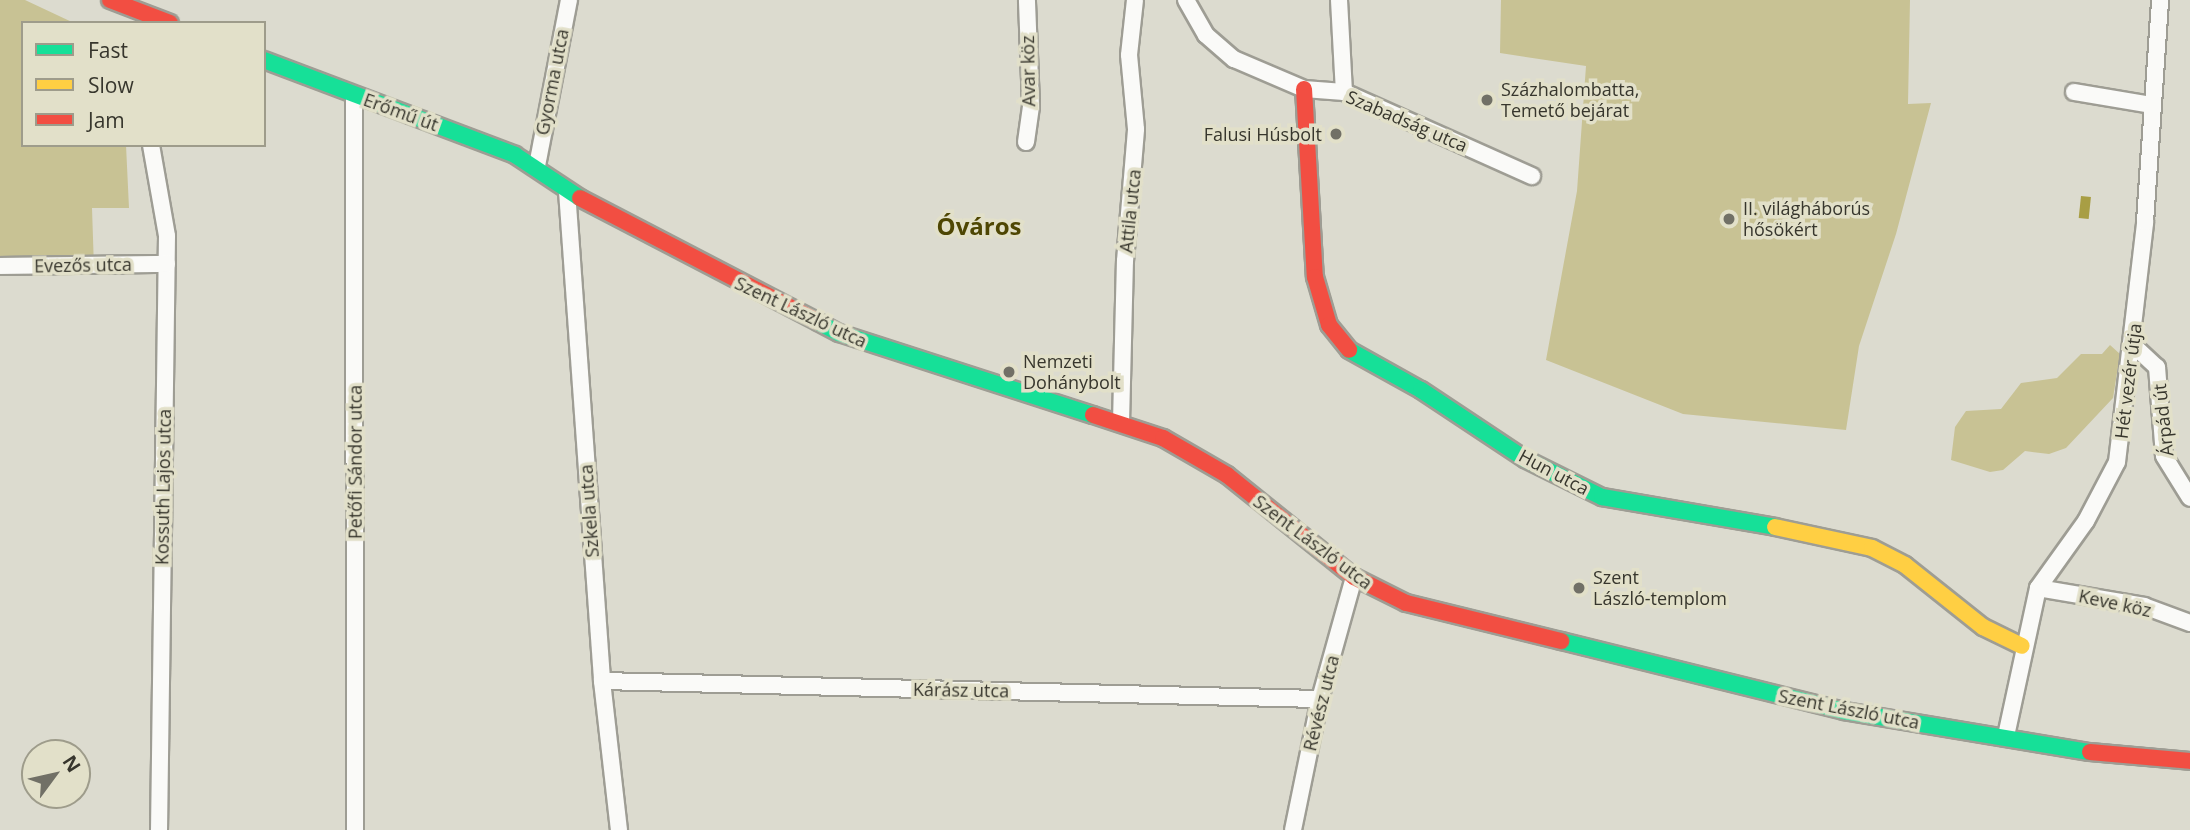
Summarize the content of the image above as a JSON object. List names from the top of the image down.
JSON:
{
  "streets": {
    "street": [
      "Avar köz",
      "Gyorma utca",
      "Erőmű út",
      "Szabadság utca",
      "Attila utca",
      "Evezős utca",
      "Szent László utca",
      "Hét vezér útja",
      "Árpád út",
      "Petőfi Sándor utca",
      "Hun utca",
      "Kossuth Lajos utca",
      "Szkela utca",
      "Keve köz",
      "Kárász utca",
      "Révész utca"
    ]
  },
  "crossings": [
    ["Gyorma utca", "Erőmű út"],
    ["Gyorma utca", "Szent László utca"],
    ["Erőmű út", "Szent László utca"],
    ["Erőmű út", "Petőfi Sándor utca"],
    ["Szabadság utca", "Hun utca"],
    ["Attila utca", "Szent László utca"],
    ["Evezős utca", "Kossuth Lajos utca"],
    ["Szent László utca", "Hét vezér útja"],
    ["Szent László utca", "Szkela utca"],
    ["Szent László utca", "Révész utca"],
    ["Hét vezér útja", "Árpád út"],
    ["Hét vezér útja", "Hun utca"],
    ["Hét vezér útja", "Keve köz"],
    ["Szkela utca", "Kárász utca"],
    ["Kárász utca", "Révész utca"]
  ],
  "districts": ["Óváros"],
  "places": [
    "Százhalombatta, Temető bejárat",
    "Falusi Húsbolt",
    "II. világháborús hősökért",
    "Nemzeti Dohánybolt",
    "Szent László-templom"
  ],
  "legend": ["Fast", "Slow", "Jam"],
  "north": "top right"
}
